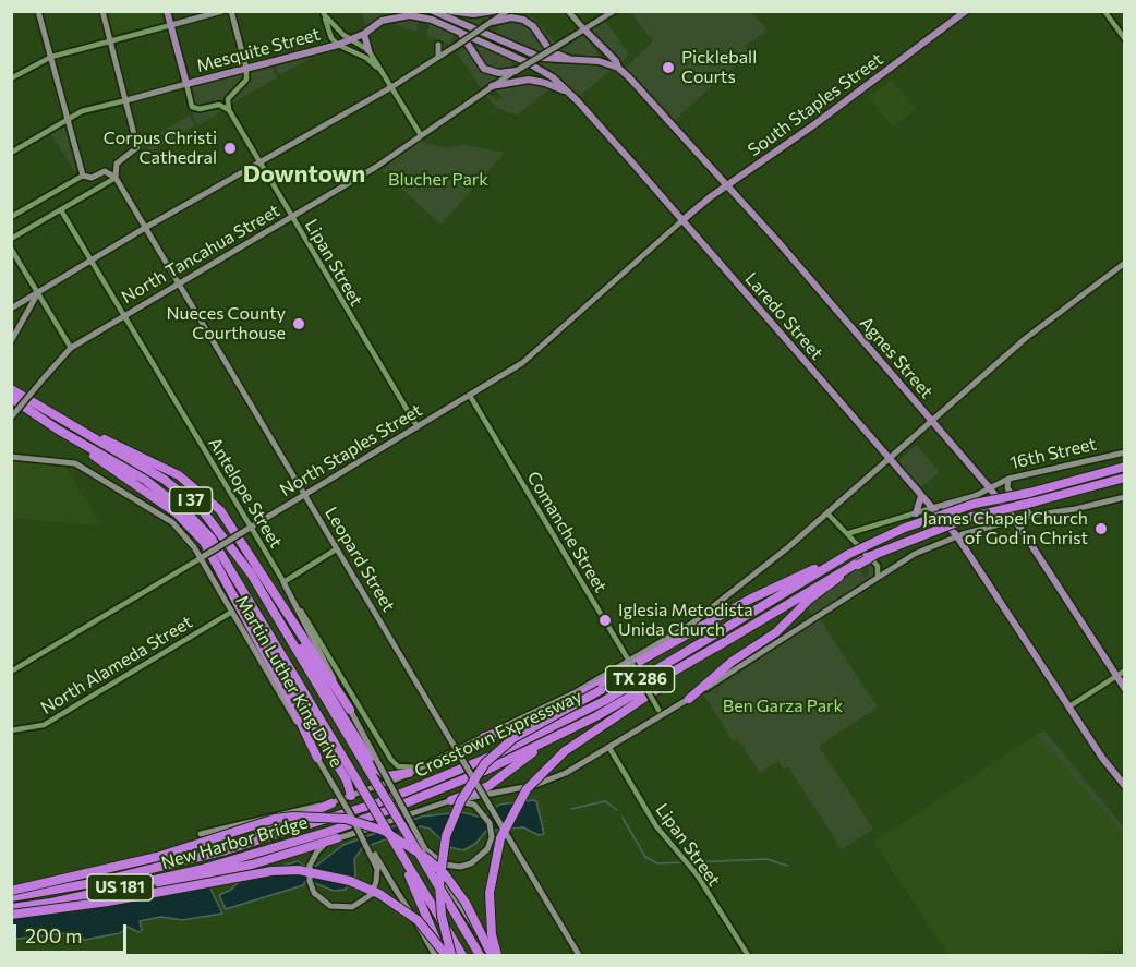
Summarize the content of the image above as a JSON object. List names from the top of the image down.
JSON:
{
  "streets": {
    "highway": [
      "I 37",
      "TX 286",
      "Crosstown Expressway",
      "New Harbor Bridge",
      "US 181"
    ],
    "main road": [
      "Mesquite Street",
      "South Staples Street",
      "North Tancahua Street",
      "Laredo Street",
      "Agnes Street",
      "North Staples Street",
      "16th Street",
      "Leopard Street",
      "Martin Luther King Drive"
    ],
    "street": [
      "Lipan Street",
      "Antelope Street",
      "Comanche Street",
      "North Alameda Street"
    ]
  },
  "crossings": [
    ["Mesquite Street", "Laredo Street"],
    ["South Staples Street", "Laredo Street"],
    ["South Staples Street", "Agnes Street"],
    ["South Staples Street", "North Staples Street"],
    ["North Tancahua Street", "Lipan Street"],
    ["North Tancahua Street", "Agnes Street"],
    ["North Tancahua Street", "Antelope Street"],
    ["North Tancahua Street", "Leopard Street"],
    ["Lipan Street", "North Staples Street"],
    ["Laredo Street", "North Staples Street"],
    ["Agnes Street", "16th Street"],
    ["North Staples Street", "Antelope Street"],
    ["North Staples Street", "Comanche Street"],
    ["North Staples Street", "Leopard Street"],
    ["North Staples Street", "Martin Luther King Drive"],
    ["North Alameda Street", "Martin Luther King Drive"],
    ["TX 286", "Crosstown Expressway"],
    ["Crosstown Expressway", "New Harbor Bridge"]
  ],
  "districts": ["Downtown"],
  "parks": ["Blucher Park", "Ben Garza Park"],
  "places": [
    "Pickleball Courts",
    "Corpus Christi Cathedral",
    "Nueces County Courthouse",
    "James Chapel Church of God in Christ",
    "Iglesia Metodista Unida Church"
  ],
  "scale_bar": "200 m"
}
